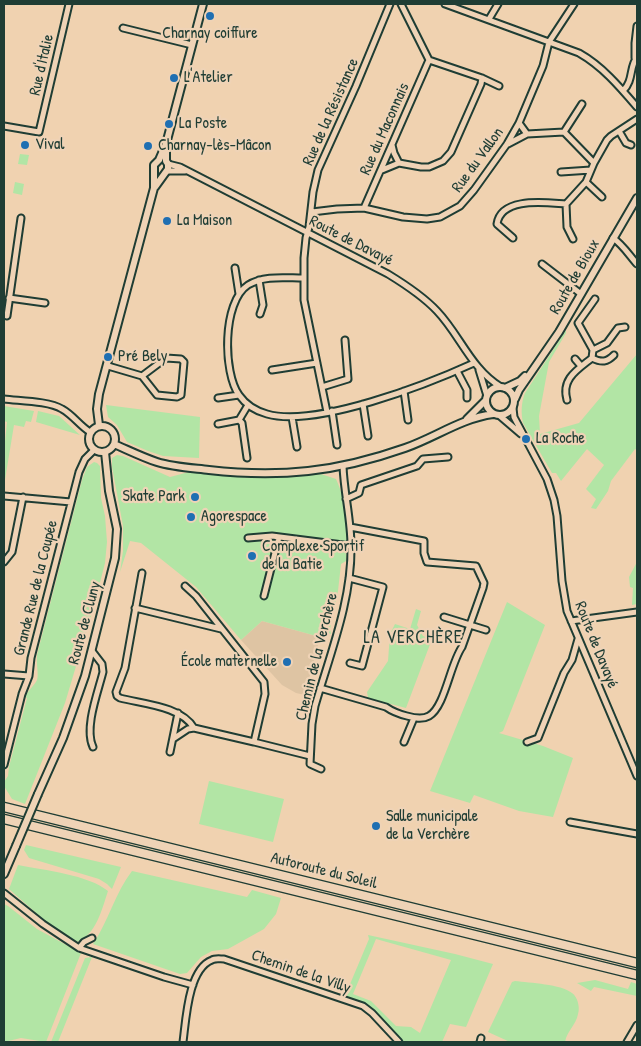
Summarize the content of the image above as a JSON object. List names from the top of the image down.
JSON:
{
  "streets": {
    "highway": ["Autoroute du Soleil"],
    "main road": ["Route de Bioux", "Route de Cluny"],
    "street": [
      "Rue d'Italie",
      "Rue de la Résistance",
      "Rue du Maconnais",
      "Rue du Vallon",
      "Route de Davayé",
      "Grande Rue de la Coupée",
      "Chemin de la Verchère",
      "Chemin de la Villy"
    ]
  },
  "crossings": [
    ["Rue de la Résistance", "Rue du Vallon"],
    ["Rue de la Résistance", "Route de Davayé"],
    ["Rue du Maconnais", "Rue du Vallon"],
    ["Route de Davayé", "Route de Bioux"],
    ["Grande Rue de la Coupée", "Route de Cluny"]
  ],
  "districts": ["LA VERCHÈRE"],
  "places": [
    "Charnay coiffure",
    "L'Atelier",
    "La Poste",
    "Vival",
    "Charnay-lès-Mâcon",
    "La Maison",
    "Pré Bely",
    "La Roche",
    "Skate Park",
    "Agorespace",
    "Complexe Sportif de la Batie",
    "École maternelle",
    "Salle municipale de la Verchère"
  ]
}
